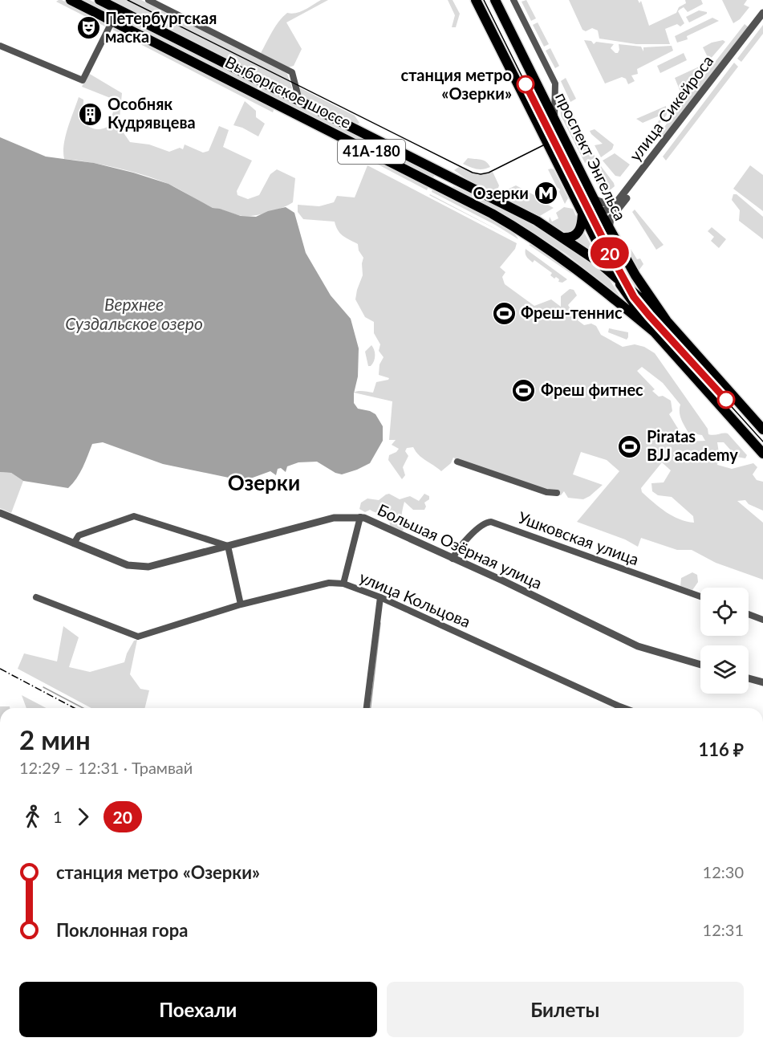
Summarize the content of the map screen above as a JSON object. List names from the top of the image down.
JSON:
{
  "streets": {
    "main road": ["Выборгское шоссе", "41А-180", "проспект Энгельса"],
    "street": [
      "улица Сикейроса",
      "Ушковская улица",
      "Большая Озёрная улица",
      "улица Кольцова"
    ]
  },
  "crossings": [
    ["Выборгское шоссе", "проспект Энгельса"],
    ["улица Сикейроса", "проспект Энгельса"],
    ["Ушковская улица", "Большая Озёрная улица"]
  ],
  "districts": ["Озерки"],
  "water": ["Верхнее Суздальское озеро"],
  "places": {
    "theatre": ["Петербургская маска"],
    "other": ["станция метро «Озерки»"],
    "building": ["Особняк Кудрявцева"],
    "metro station": ["Озерки"],
    "sports": ["Фреш-теннис", "Фреш фитнес", "Piratas BJJ academy"]
  },
  "lines": ["tram line 20"],
  "page": {
    "on_map": "20",
    "heading": ["2 мин", "12:29 – 12:31 · Трамвай", "116 ₽"],
    "legs": ["1", "20"],
    "list": [
      {
        "name": "станция метро «Озерки»",
        "value": "12:30"
      },
      {
        "name": "Поклонная гора",
        "value": "12:31"
      }
    ],
    "buttons": ["Поехали", "Билеты"]
  }
}
